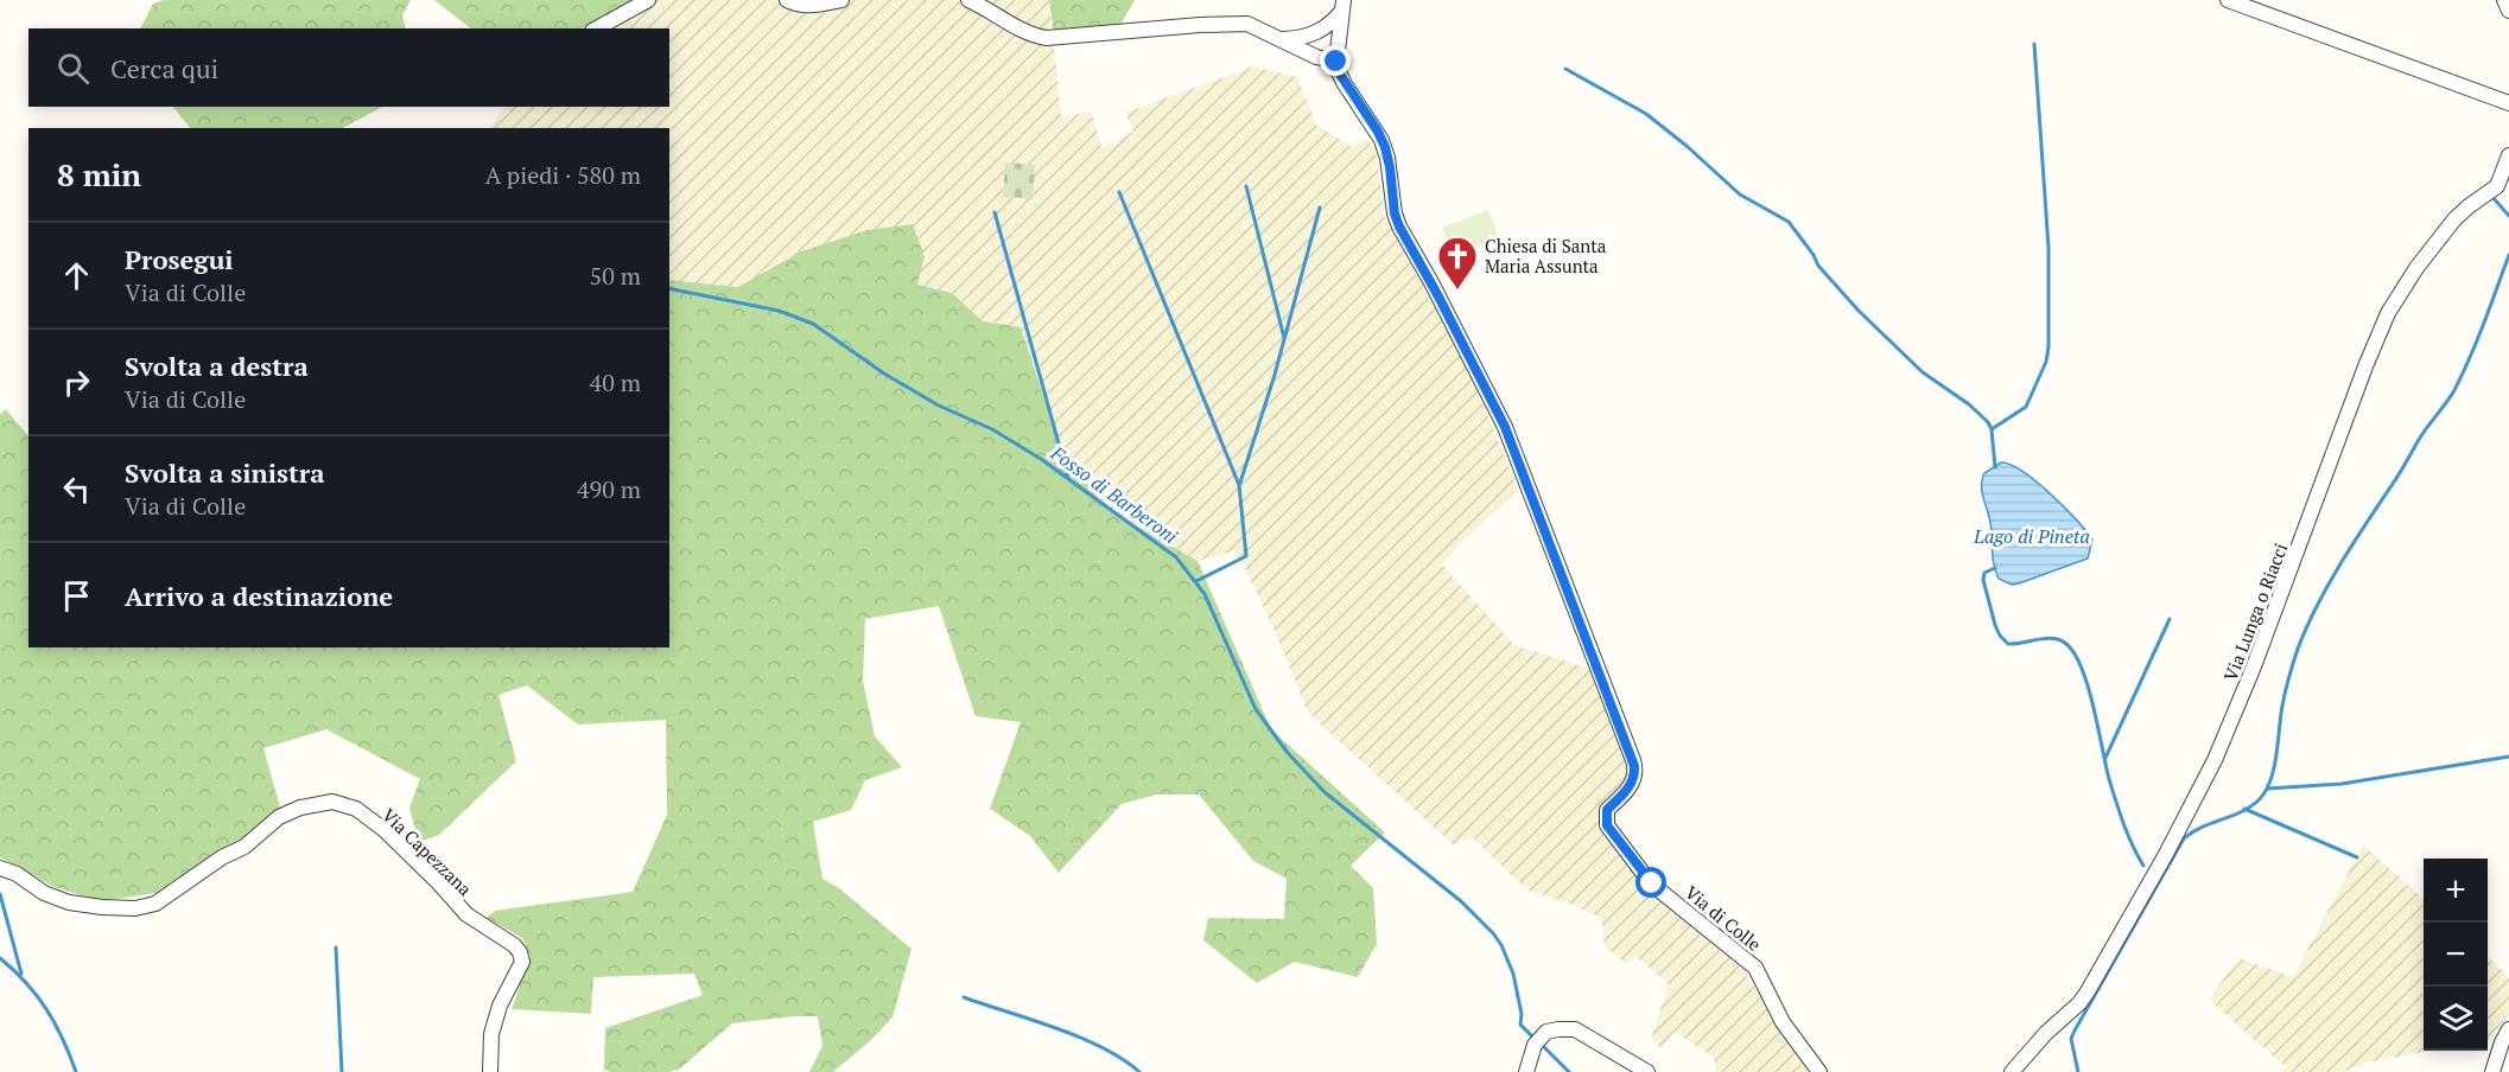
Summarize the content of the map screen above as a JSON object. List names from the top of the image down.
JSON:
{
  "streets": {
    "street": ["Via Lunga o Riacci", "Via Capezzana", "Via di Colle"]
  },
  "water": ["Fosso di Barberoni", "Lago di Pineta"],
  "places": {
    "church": ["Chiesa di Santa Maria Assunta"]
  },
  "page": {
    "search": "Cerca qui",
    "heading": ["8 min", "A piedi · 580 m"],
    "list": [
      ["Prosegui", "Via di Colle", "50 m"],
      ["Svolta a destra", "Via di Colle", "40 m"],
      ["Svolta a sinistra", "Via di Colle", "490 m"],
      "Arrivo a destinazione"
    ],
    "map_buttons": ["+", "−"]
  }
}
